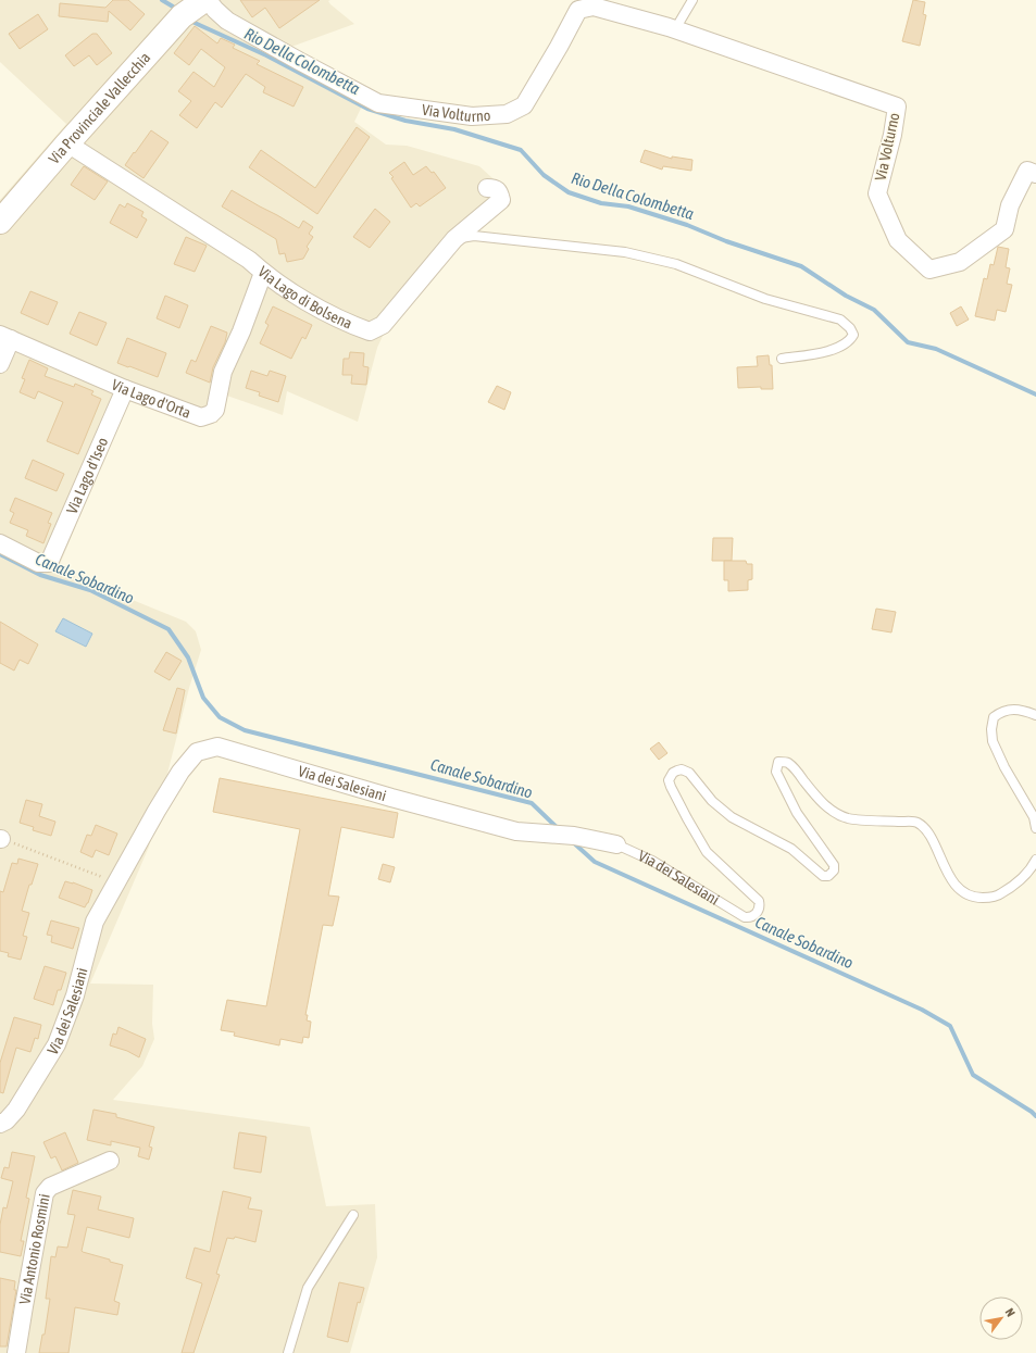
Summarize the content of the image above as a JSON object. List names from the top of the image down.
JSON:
{
  "streets": {
    "main road": ["Via Provinciale Vallecchia"],
    "street": [
      "Via Volturno",
      "Via Lago di Bolsena",
      "Via Lago d'Orta",
      "Via Lago d'Iseo",
      "Via dei Salesiani",
      "Via Antonio Rosmini"
    ]
  },
  "crossings": [
    ["Via Provinciale Vallecchia", "Via Lago di Bolsena"],
    ["Via Lago di Bolsena", "Via Lago d'Orta"],
    ["Via Lago d'Orta", "Via Lago d'Iseo"]
  ],
  "water": ["Rio Della Colombetta", "Canale Sobardino"],
  "north": "top right"
}
